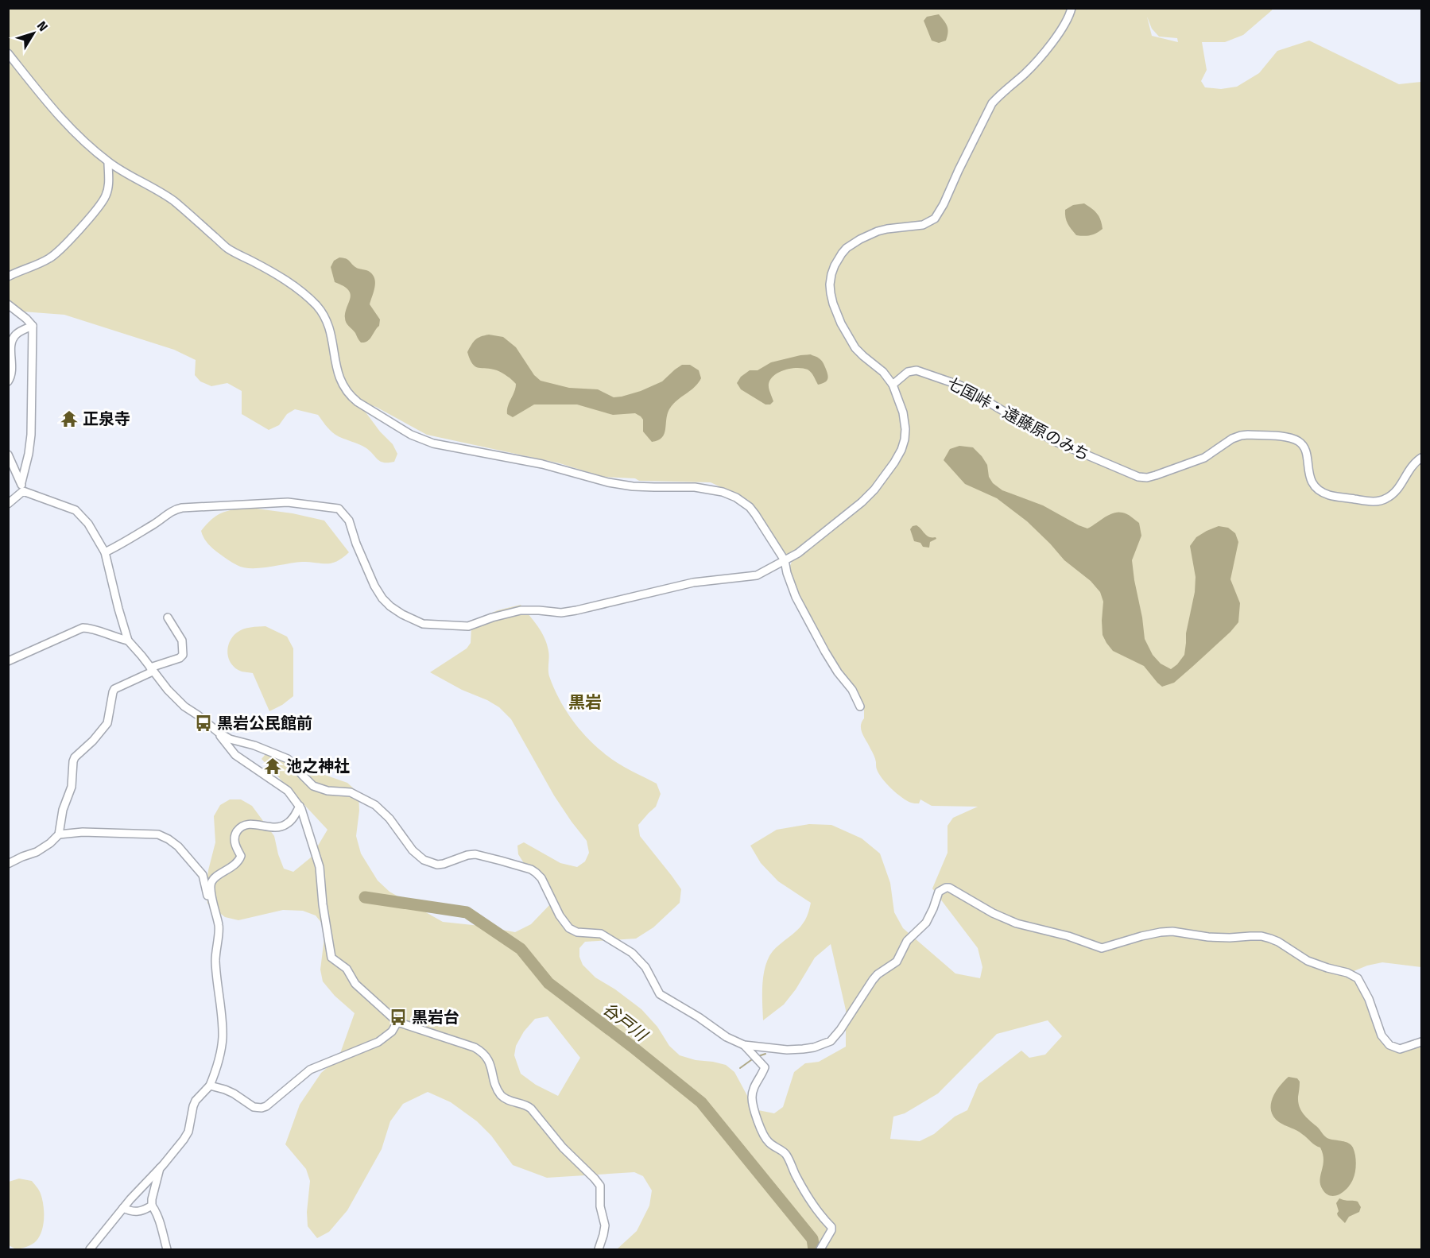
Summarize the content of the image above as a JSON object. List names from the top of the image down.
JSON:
{
  "streets": {
    "street": ["七国峠・遠藤原のみち"]
  },
  "districts": ["黒岩"],
  "water": ["谷戸川"],
  "places": {
    "temple": ["正泉寺", "池之神社"],
    "bus stop": ["黒岩公民館前", "黒岩台"]
  },
  "north": "top right"
}
